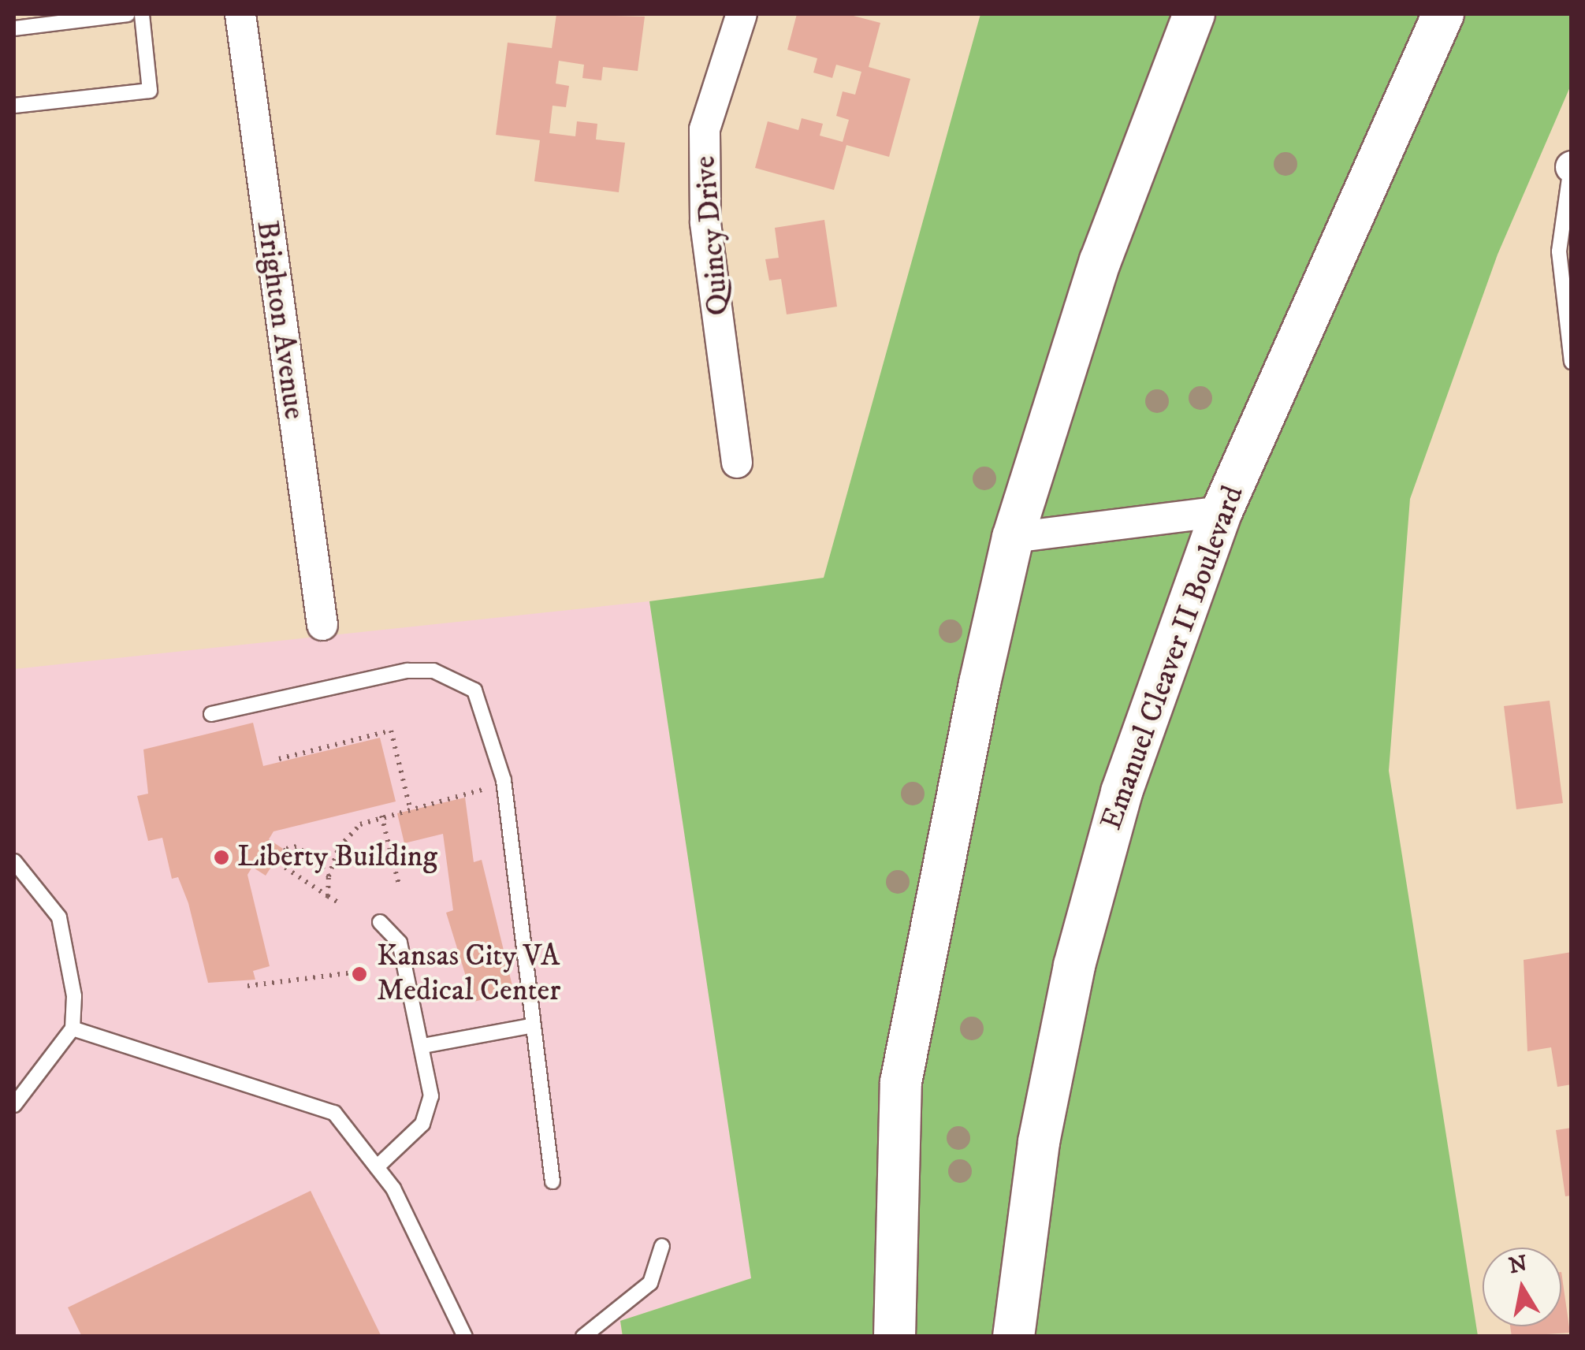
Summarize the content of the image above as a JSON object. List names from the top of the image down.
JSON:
{
  "streets": {
    "main road": ["Emanuel Cleaver II Boulevard"],
    "street": ["Quincy Drive", "Brighton Avenue"]
  },
  "places": ["Liberty Building", "Kansas City VA Medical Center"],
  "north": "top"
}
